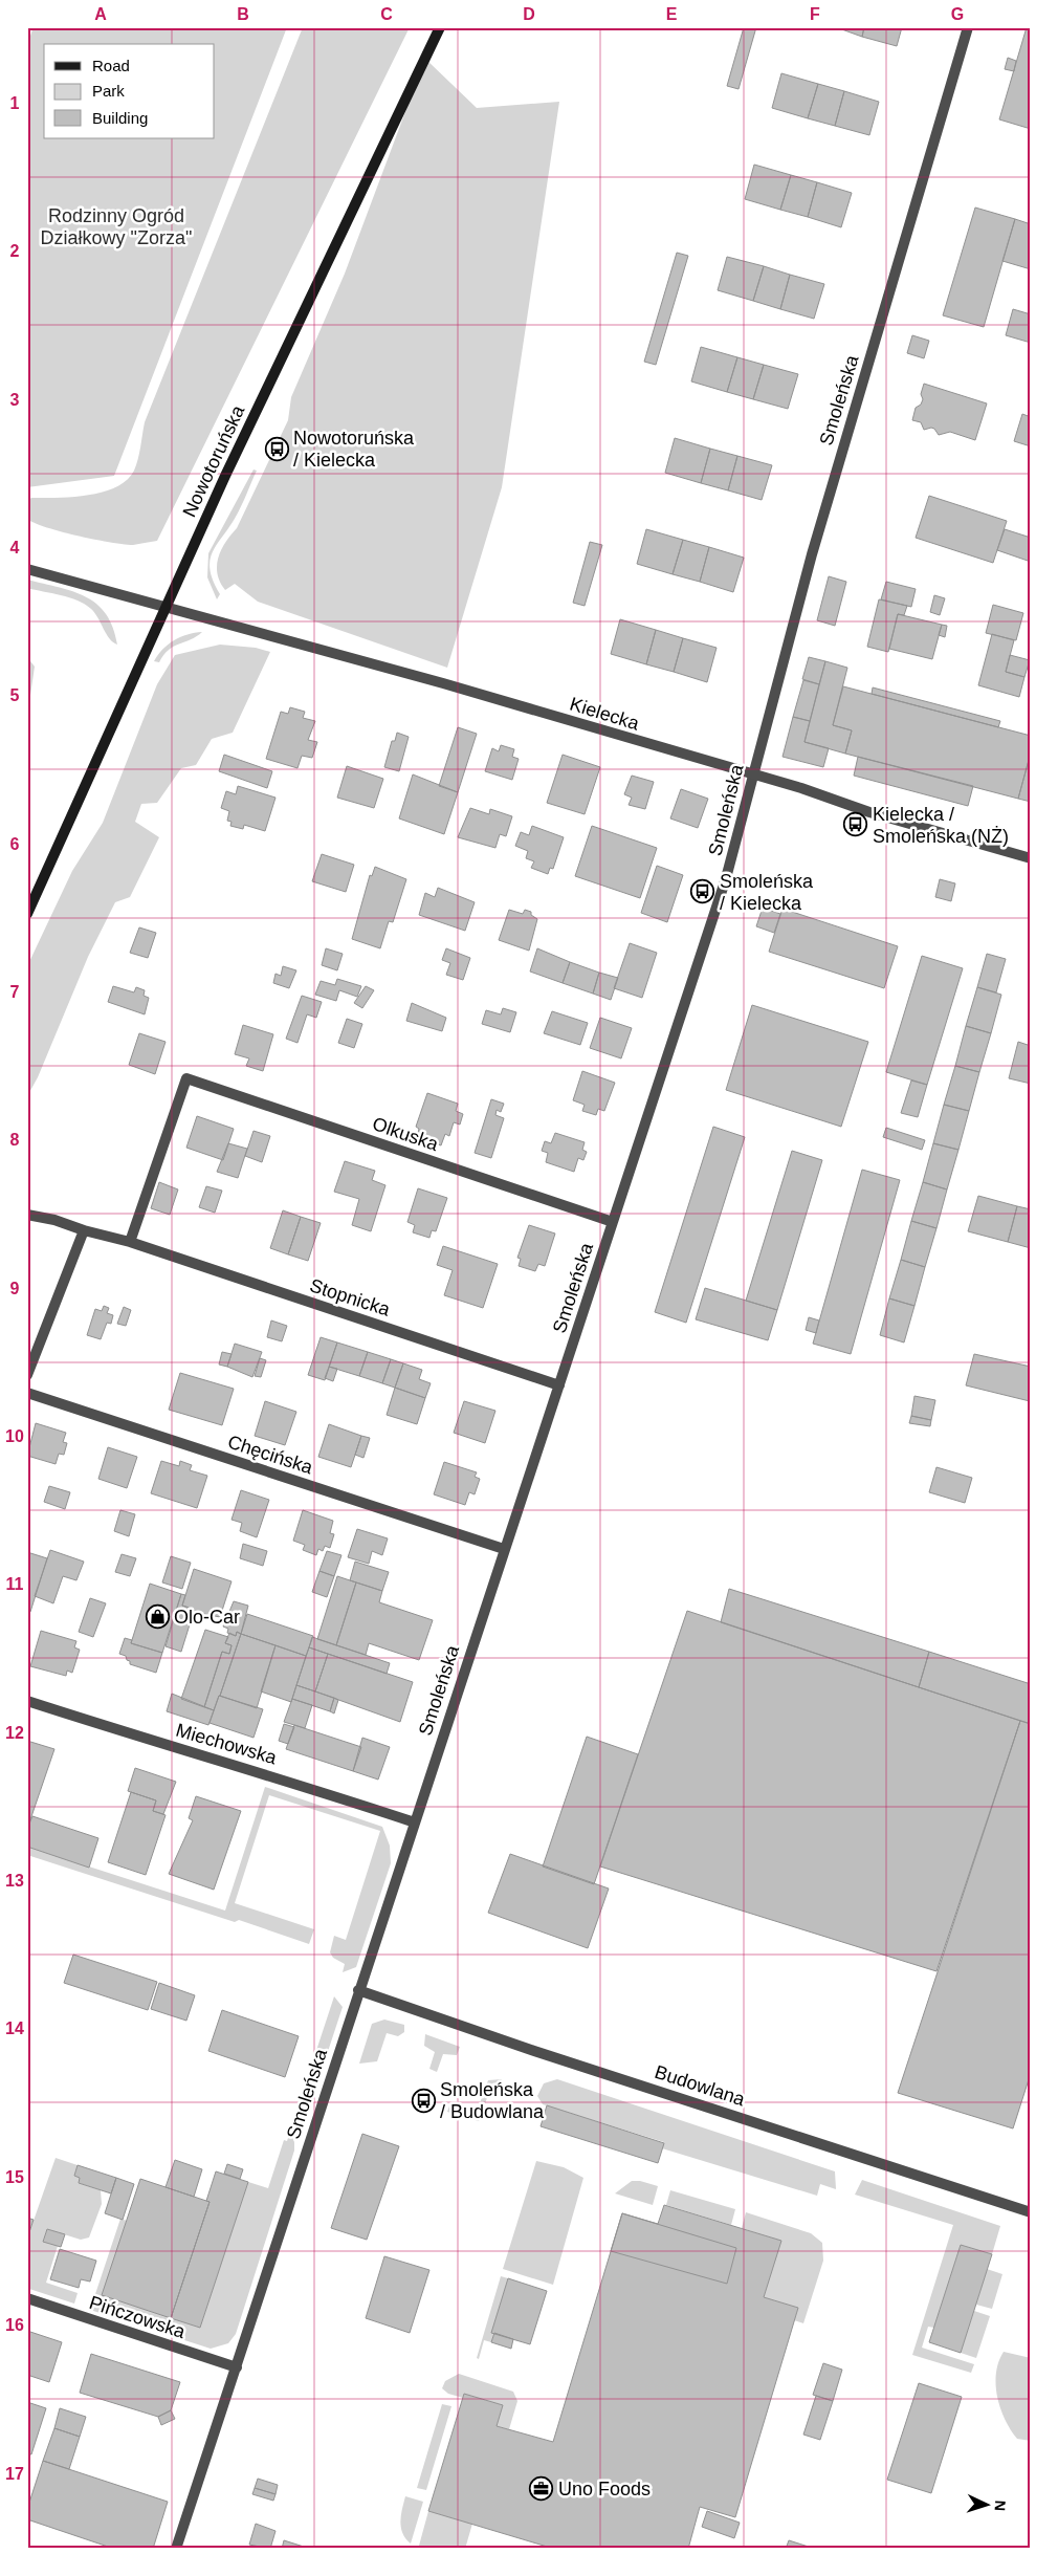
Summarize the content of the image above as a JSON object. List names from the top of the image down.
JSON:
{
  "streets": {
    "main road": ["Nowotoruńska"],
    "street": [
      "Smoleńska",
      "Kielecka",
      "Olkuska",
      "Stopnicka",
      "Chęcińska",
      "Miechowska",
      "Budowlana",
      "Pińczowska"
    ]
  },
  "crossings": [
    ["Smoleńska", "Kielecka"],
    ["Smoleńska", "Olkuska"],
    ["Smoleńska", "Stopnicka"],
    ["Smoleńska", "Chęcińska"],
    ["Smoleńska", "Miechowska"],
    ["Smoleńska", "Budowlana"],
    ["Smoleńska", "Pińczowska"],
    ["Nowotoruńska", "Kielecka"],
    ["Olkuska", "Stopnicka"]
  ],
  "parks": ["Rodzinny Ogród Działkowy \"Zorza\""],
  "places": {
    "bus stop": [
      "Nowotoruńska / Kielecka",
      "Kielecka / Smoleńska (NŻ)",
      "Smoleńska / Kielecka",
      "Smoleńska / Budowlana"
    ],
    "shop": ["Olo-Car"],
    "office": ["Uno Foods"]
  },
  "legend": ["Road", "Park", "Building"],
  "north": "right",
  "grid": {
    "columns": [
      "A",
      "B",
      "C",
      "D",
      "E",
      "F",
      "G"
    ],
    "rows": [
      "1",
      "2",
      "3",
      "4",
      "5",
      "6",
      "7",
      "8",
      "9",
      "10",
      "11",
      "12",
      "13",
      "14",
      "15",
      "16",
      "17"
    ]
  }
}
